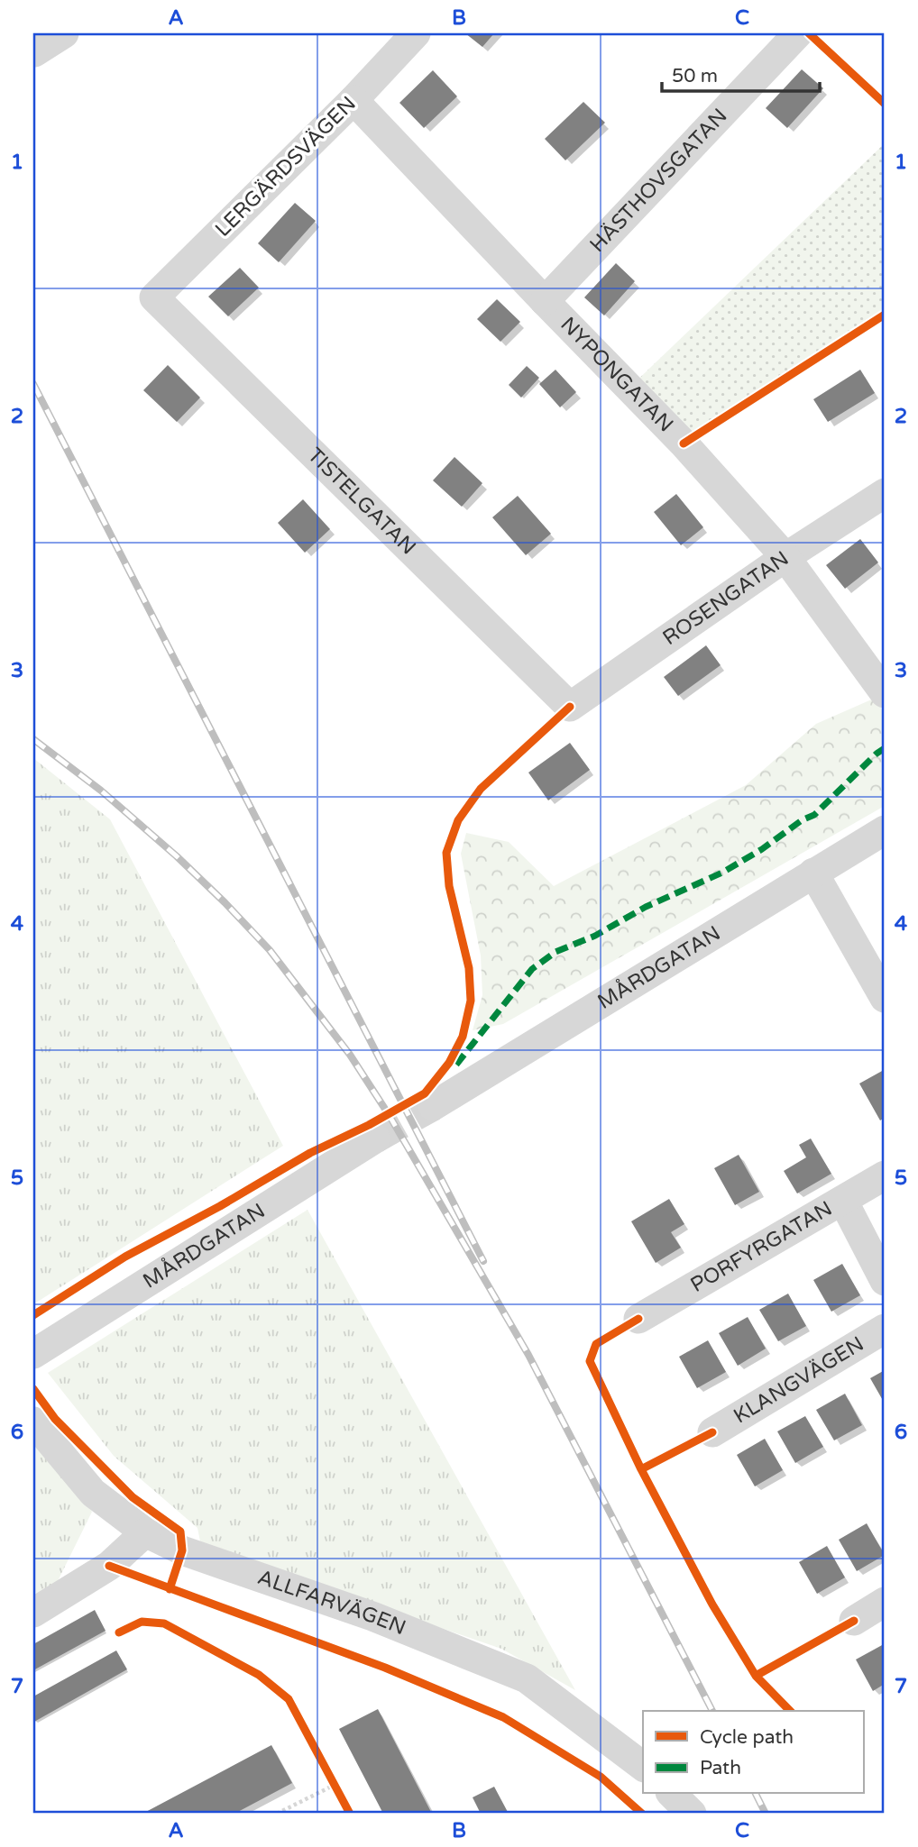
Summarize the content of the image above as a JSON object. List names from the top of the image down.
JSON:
{
  "streets": {
    "street": [
      "LERGÄRDSVÄGEN",
      "HÄSTHOVSGATAN",
      "NYPONGATAN",
      "TISTELGATAN",
      "ROSENGATAN",
      "MÅRDGATAN",
      "PORFYRGATAN",
      "KLANGVÄGEN",
      "ALLFARVÄGEN"
    ]
  },
  "crossings": [
    ["LERGÄRDSVÄGEN", "NYPONGATAN"],
    ["LERGÄRDSVÄGEN", "TISTELGATAN"],
    ["HÄSTHOVSGATAN", "NYPONGATAN"],
    ["NYPONGATAN", "ROSENGATAN"],
    ["TISTELGATAN", "ROSENGATAN"]
  ],
  "legend": ["Cycle path", "Path"],
  "scale_bar": "50 m",
  "grid": {
    "columns": ["A", "B", "C"],
    "rows": [
      "1",
      "2",
      "3",
      "4",
      "5",
      "6",
      "7"
    ]
  }
}
